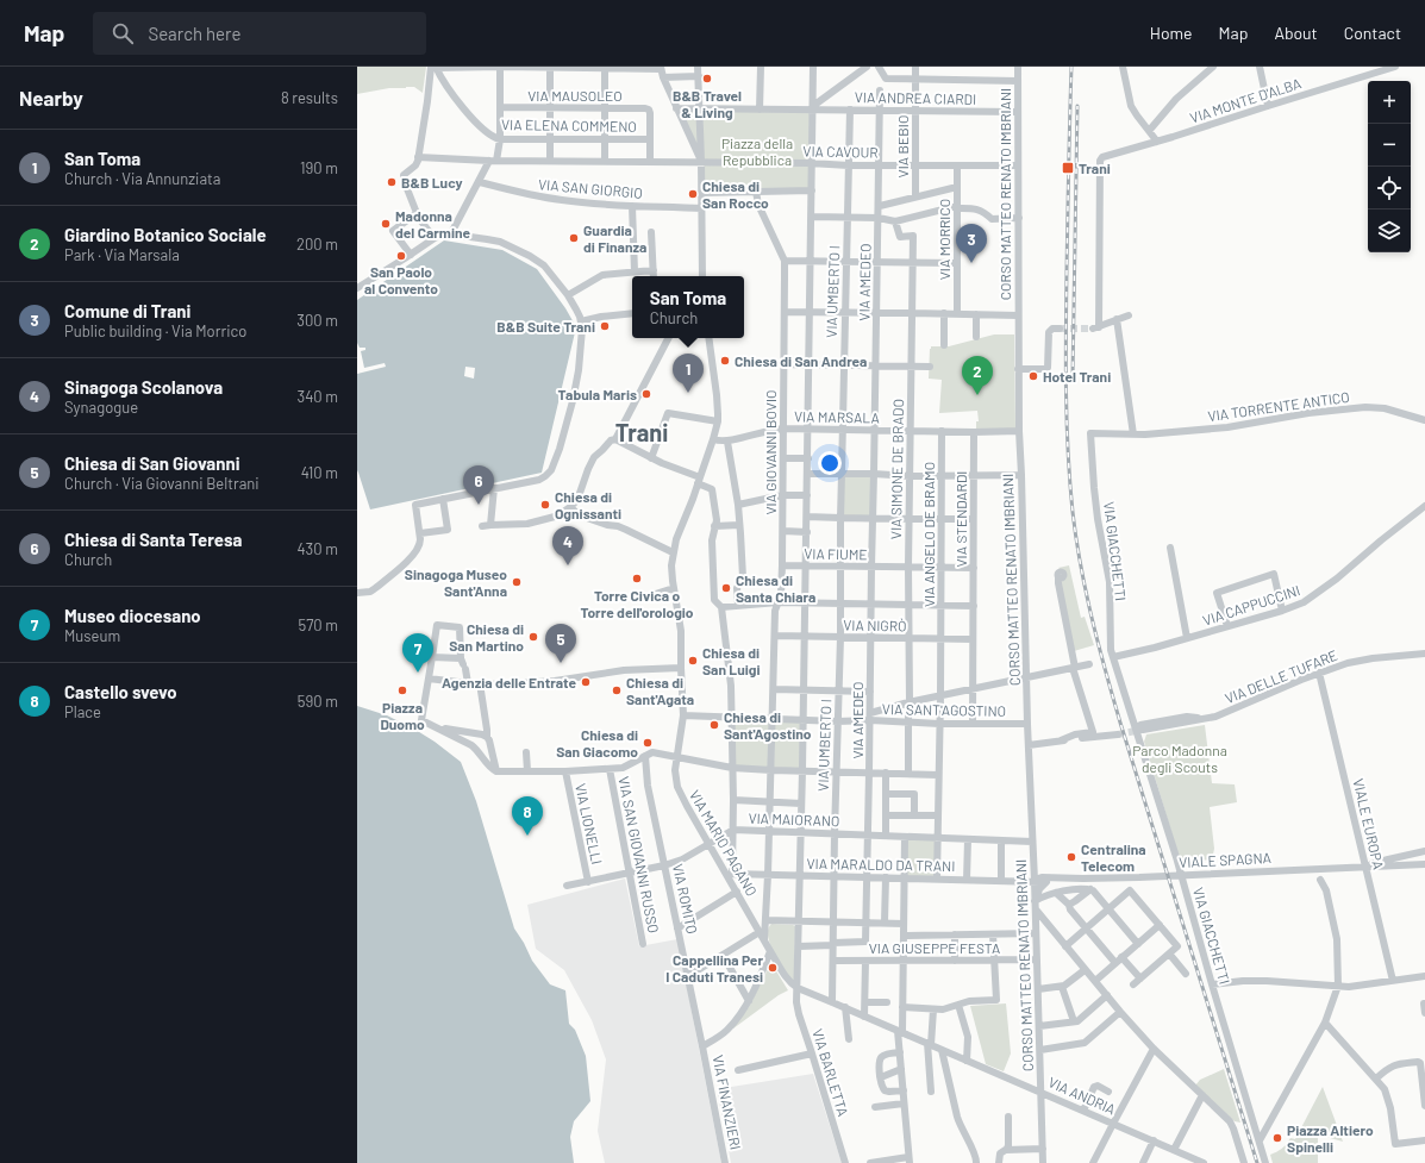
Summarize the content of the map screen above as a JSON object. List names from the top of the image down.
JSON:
{
  "streets": {
    "street": [
      "VIA MAUSOLEO",
      "VIA ANDREA CIARDI",
      "VIA MONTE D'ALBA",
      "VIA ELENA COMMENO",
      "VIA BEBIO",
      "VIA CAVOUR",
      "VIA SAN GIORGIO",
      "CORSO MATTEO RENATO IMBRIANI",
      "VIA MORRICO",
      "VIA AMEDEO",
      "VIA UMBERTO I",
      "VIA TORRENTE ANTICO",
      "VIA MARSALA",
      "VIA GIOVANNI BOVIO",
      "VIA SIMONE DE BRADO",
      "VIA STENDARDI",
      "VIA ANGELO DE BRAMO",
      "VIA GIACCHETTI",
      "VIA FIUME",
      "VIA CAPPUCCINI",
      "VIA NIGRÒ",
      "VIA DELLE TUFARE",
      "VIA SANT'AGOSTINO",
      "VIA MAIORANO",
      "VIA LIONELLI",
      "VIALE EUROPA",
      "VIA MARIO PAGANO",
      "VIA SAN GIOVANNI RUSSO",
      "VIALE SPAGNA",
      "VIA MARALDO DA TRANI",
      "VIA ROMITO",
      "VIA GIUSEPPE FESTA",
      "VIA BARLETTA",
      "VIA ANDRIA",
      "VIA FINANZIERI"
    ]
  },
  "crossings": [
    ["VIA MAUSOLEO", "VIA ELENA COMMENO"],
    ["VIA ANDREA CIARDI", "VIA BEBIO"],
    ["VIA ANDREA CIARDI", "CORSO MATTEO RENATO IMBRIANI"],
    ["VIA ANDREA CIARDI", "VIA AMEDEO"],
    ["VIA ANDREA CIARDI", "VIA UMBERTO I"],
    ["VIA BEBIO", "VIA CAVOUR"],
    ["VIA CAVOUR", "CORSO MATTEO RENATO IMBRIANI"],
    ["VIA CAVOUR", "VIA MORRICO"],
    ["VIA CAVOUR", "VIA AMEDEO"],
    ["VIA CAVOUR", "VIA UMBERTO I"],
    ["CORSO MATTEO RENATO IMBRIANI", "VIA MARSALA"],
    ["CORSO MATTEO RENATO IMBRIANI", "VIA SANT'AGOSTINO"],
    ["CORSO MATTEO RENATO IMBRIANI", "VIA MAIORANO"],
    ["CORSO MATTEO RENATO IMBRIANI", "VIALE SPAGNA"],
    ["CORSO MATTEO RENATO IMBRIANI", "VIA MARALDO DA TRANI"],
    ["CORSO MATTEO RENATO IMBRIANI", "VIA GIUSEPPE FESTA"],
    ["CORSO MATTEO RENATO IMBRIANI", "VIA ANDRIA"],
    ["VIA AMEDEO", "VIA UMBERTO I"],
    ["VIA AMEDEO", "VIA MARSALA"],
    ["VIA AMEDEO", "VIA FIUME"],
    ["VIA AMEDEO", "VIA NIGRÒ"],
    ["VIA AMEDEO", "VIA SANT'AGOSTINO"],
    ["VIA AMEDEO", "VIA MAIORANO"],
    ["VIA AMEDEO", "VIA MARALDO DA TRANI"],
    ["VIA UMBERTO I", "VIA MARSALA"],
    ["VIA UMBERTO I", "VIA FIUME"],
    ["VIA UMBERTO I", "VIA NIGRÒ"],
    ["VIA UMBERTO I", "VIA SANT'AGOSTINO"],
    ["VIA UMBERTO I", "VIA MAIORANO"],
    ["VIA UMBERTO I", "VIA MARALDO DA TRANI"],
    ["VIA UMBERTO I", "VIA GIUSEPPE FESTA"],
    ["VIA UMBERTO I", "VIA ANDRIA"],
    ["VIA TORRENTE ANTICO", "VIA GIACCHETTI"],
    ["VIA MARSALA", "VIA GIOVANNI BOVIO"],
    ["VIA MARSALA", "VIA SIMONE DE BRADO"],
    ["VIA MARSALA", "VIA STENDARDI"],
    ["VIA MARSALA", "VIA ANGELO DE BRAMO"],
    ["VIA MARSALA", "VIA BARLETTA"],
    ["VIA GIOVANNI BOVIO", "VIA FIUME"],
    ["VIA GIOVANNI BOVIO", "VIA NIGRÒ"],
    ["VIA GIOVANNI BOVIO", "VIA SANT'AGOSTINO"],
    ["VIA GIOVANNI BOVIO", "VIA MAIORANO"],
    ["VIA GIOVANNI BOVIO", "VIA MARIO PAGANO"],
    ["VIA GIOVANNI BOVIO", "VIA MARALDO DA TRANI"],
    ["VIA SIMONE DE BRADO", "VIA FIUME"],
    ["VIA SIMONE DE BRADO", "VIA NIGRÒ"],
    ["VIA SIMONE DE BRADO", "VIA SANT'AGOSTINO"],
    ["VIA STENDARDI", "VIA FIUME"],
    ["VIA STENDARDI", "VIA NIGRÒ"],
    ["VIA STENDARDI", "VIA SANT'AGOSTINO"],
    ["VIA ANGELO DE BRAMO", "VIA FIUME"],
    ["VIA ANGELO DE BRAMO", "VIA NIGRÒ"],
    ["VIA ANGELO DE BRAMO", "VIA SANT'AGOSTINO"],
    ["VIA ANGELO DE BRAMO", "VIA MAIORANO"],
    ["VIA ANGELO DE BRAMO", "VIA MARALDO DA TRANI"],
    ["VIA GIACCHETTI", "VIA CAPPUCCINI"],
    ["VIA GIACCHETTI", "VIA DELLE TUFARE"],
    ["VIA FIUME", "VIA BARLETTA"],
    ["VIA NIGRÒ", "VIA BARLETTA"],
    ["VIA DELLE TUFARE", "VIALE EUROPA"],
    ["VIA SANT'AGOSTINO", "VIA BARLETTA"],
    ["VIA MAIORANO", "VIA LIONELLI"],
    ["VIA MAIORANO", "VIA MARIO PAGANO"],
    ["VIA MAIORANO", "VIA SAN GIOVANNI RUSSO"],
    ["VIA MAIORANO", "VIA ROMITO"],
    ["VIA MAIORANO", "VIA BARLETTA"],
    ["VIALE EUROPA", "VIALE SPAGNA"],
    ["VIA MARIO PAGANO", "VIA MARALDO DA TRANI"],
    ["VIA MARIO PAGANO", "VIA BARLETTA"],
    ["VIA MARIO PAGANO", "VIA ANDRIA"],
    ["VIALE SPAGNA", "VIA MARALDO DA TRANI"],
    ["VIA MARALDO DA TRANI", "VIA BARLETTA"],
    ["VIA ROMITO", "VIA FINANZIERI"],
    ["VIA BARLETTA", "VIA ANDRIA"]
  ],
  "districts": ["Trani"],
  "parks": ["Piazza della Repubblica", "Parco Madonna degli Scouts"],
  "places": {
    "other": [
      "B&B Travel & Living",
      "B&B Lucy",
      "Chiesa di San Rocco",
      "Madonna del Carmine",
      "Guardia di Finanza",
      "San Paolo al Convento",
      "B&B Suite Trani",
      "Chiesa di San Andrea",
      "Hotel Trani",
      "Tabula Maris",
      "Chiesa di Ognissanti",
      "Torre Civica o Torre dell'orologio",
      "Sinagoga Museo Sant'Anna",
      "Chiesa di Santa Chiara",
      "Chiesa di San Martino",
      "Chiesa di San Luigi",
      "Agenzia delle Entrate",
      "Piazza Duomo",
      "Chiesa di Sant'Agata",
      "Chiesa di Sant'Agostino",
      "Chiesa di San Giacomo",
      "Centralina Telecom",
      "Cappellina Per I Caduti Tranesi",
      "Piazza Altiero Spinelli"
    ],
    "transit": ["Trani"]
  },
  "page": {
    "header": "Map",
    "search": "Search here",
    "nav": [
      "Home",
      "Map",
      "About",
      "Contact"
    ],
    "heading": ["Nearby", "8 results"],
    "map_buttons": ["+", "−"],
    "list": [
      {
        "mark": "1",
        "name": "San Toma",
        "note": "Church · Via Annunziata",
        "value": "190 m"
      },
      {
        "mark": "2",
        "name": "Giardino Botanico Sociale",
        "note": "Park · Via Marsala",
        "value": "200 m"
      },
      {
        "mark": "3",
        "name": "Comune di Trani",
        "note": "Public building · Via Morrico",
        "value": "300 m"
      },
      {
        "mark": "4",
        "name": "Sinagoga Scolanova",
        "note": "Synagogue",
        "value": "340 m"
      },
      {
        "mark": "5",
        "name": "Chiesa di San Giovanni",
        "note": "Church · Via Giovanni Beltrani",
        "value": "410 m"
      },
      {
        "mark": "6",
        "name": "Chiesa di Santa Teresa",
        "note": "Church",
        "value": "430 m"
      },
      {
        "mark": "7",
        "name": "Museo diocesano",
        "note": "Museum",
        "value": "570 m"
      },
      {
        "mark": "8",
        "name": "Castello svevo",
        "note": "Place",
        "value": "590 m"
      }
    ],
    "pins": [
      "3",
      "1",
      "2",
      "6",
      "4",
      "5",
      "7",
      "8"
    ],
    "popup": ["San Toma", "Church"]
  }
}
